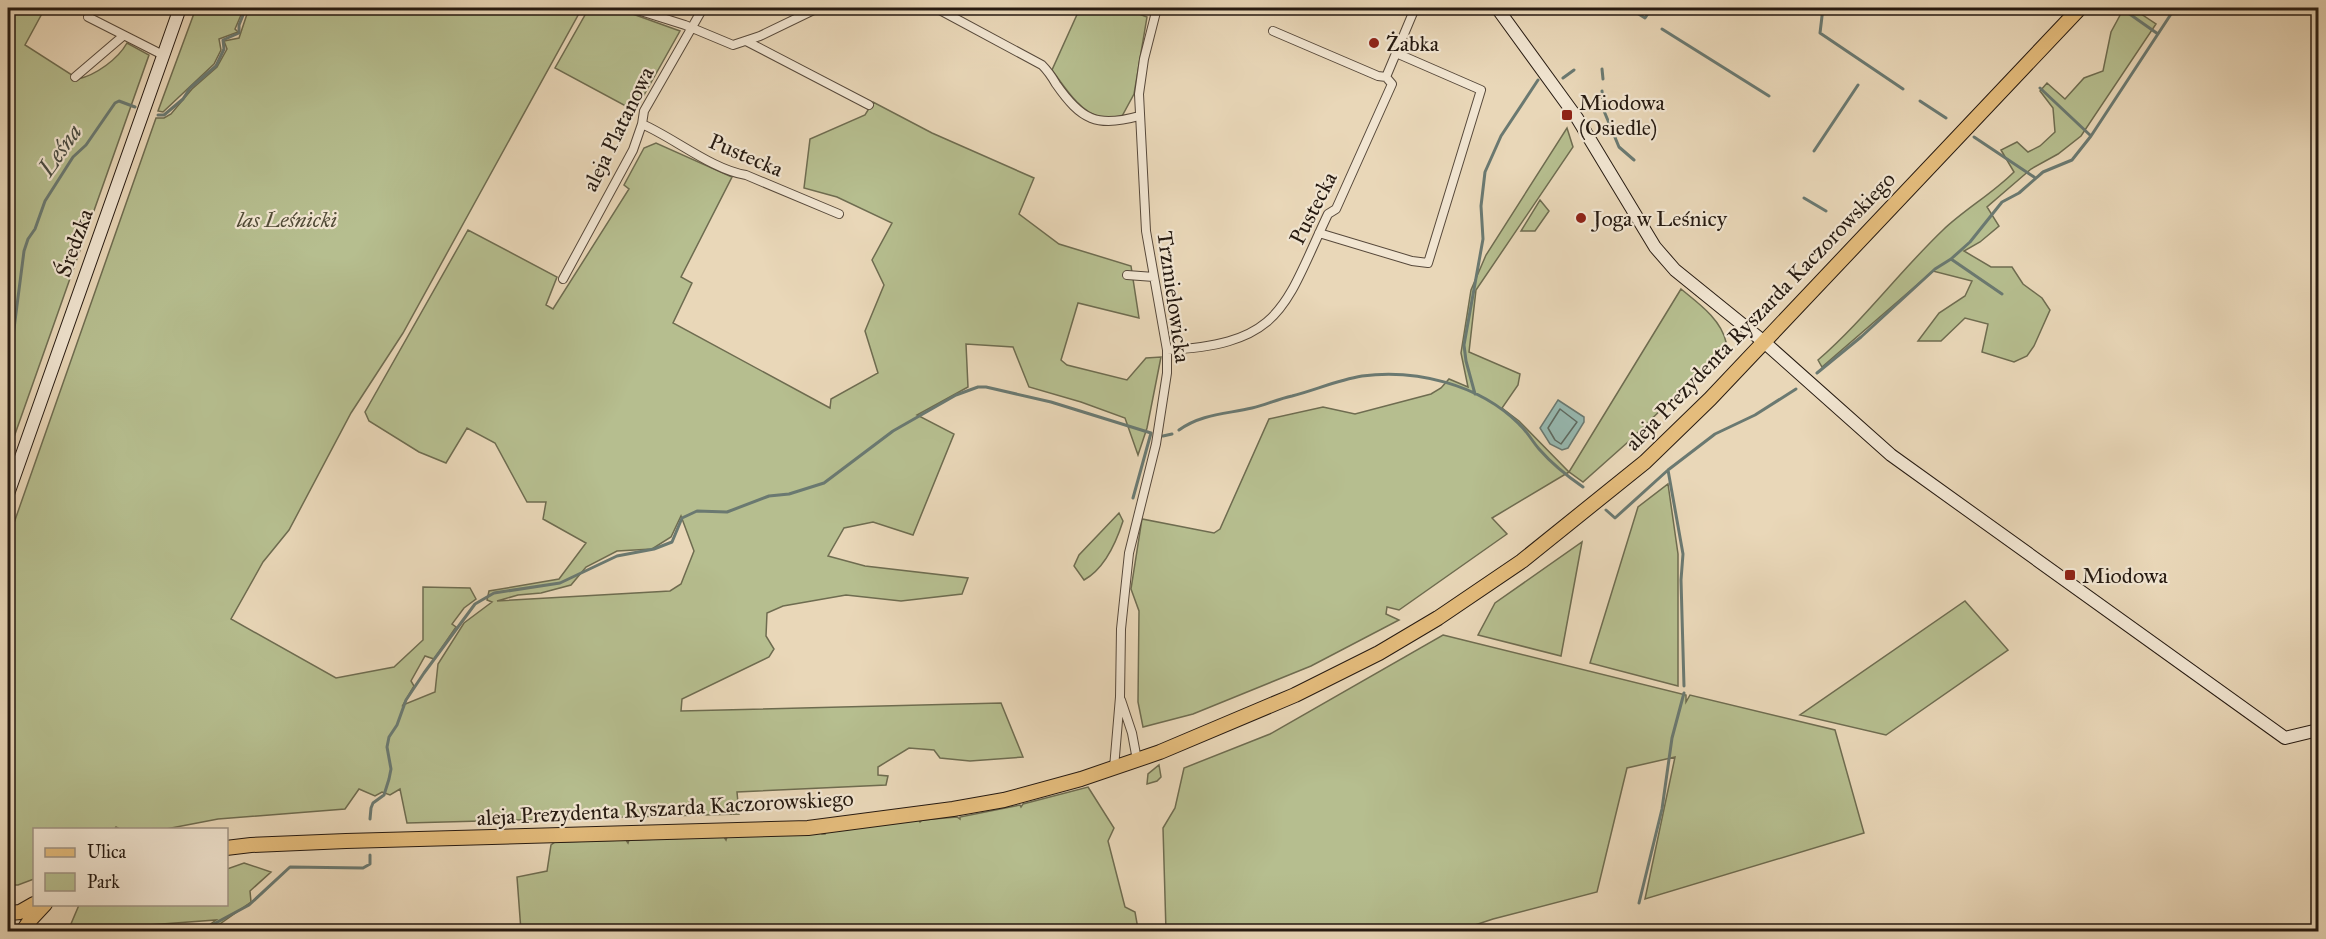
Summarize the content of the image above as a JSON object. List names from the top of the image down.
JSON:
{
  "streets": {
    "main road": ["aleja Prezydenta Ryszarda Kaczorowskiego"],
    "street": [
      "aleja Platanowa",
      "Pustecka",
      "Średzka",
      "Trzmielowicka"
    ]
  },
  "crossings": [
    ["aleja Platanowa", "Pustecka"],
    ["Pustecka", "Trzmielowicka"],
    ["Trzmielowicka", "aleja Prezydenta Ryszarda Kaczorowskiego"]
  ],
  "water": ["Leśna"],
  "parks": ["las Leśnicki"],
  "places": {
    "other": ["Żabka", "Joga w Leśnicy"],
    "transit": ["Miodowa (Osiedle)", "Miodowa"]
  },
  "legend": ["Ulica", "Park"]
}
